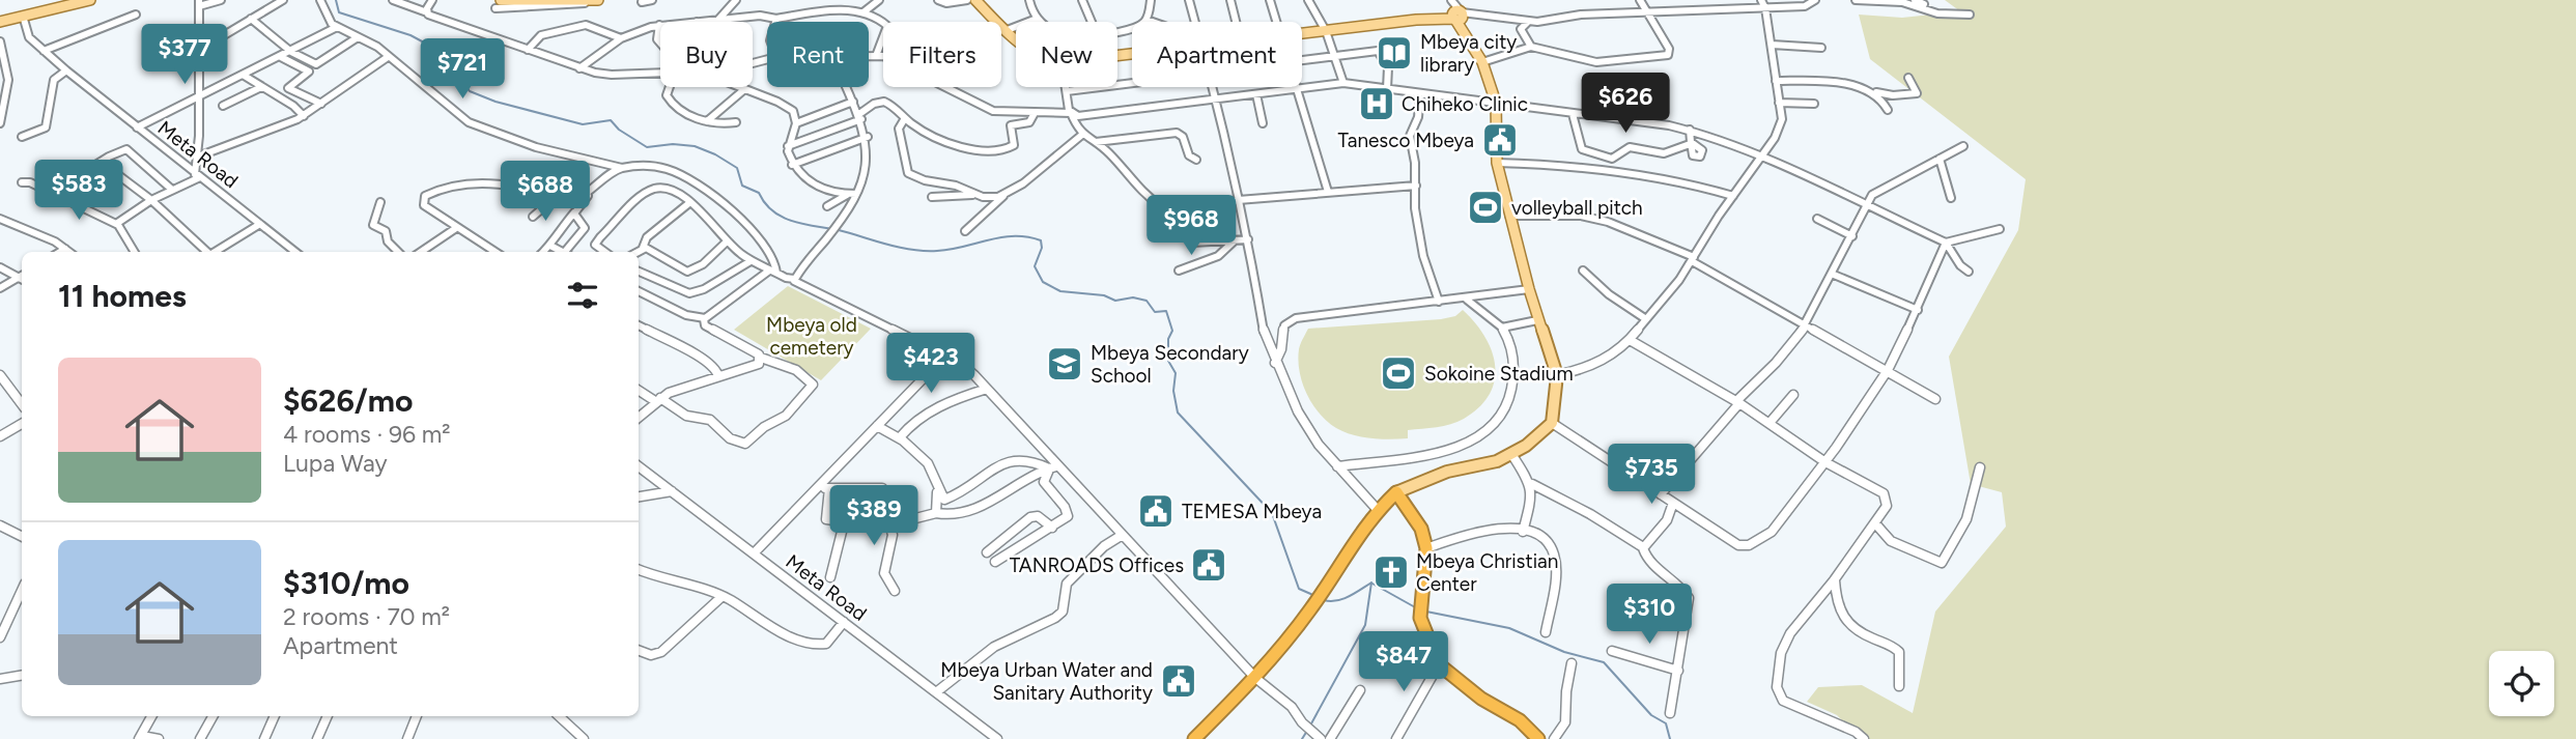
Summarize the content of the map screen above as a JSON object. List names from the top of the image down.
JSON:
{
  "streets": {
    "street": ["Meta Road"]
  },
  "parks": ["Mbeya old cemetery"],
  "places": {
    "library": ["Mbeya city library"],
    "hospital": ["Chiheko Clinic"],
    "public building": [
      "Tanesco Mbeya",
      "TEMESA Mbeya",
      "TANROADS Offices",
      "Mbeya Urban Water and Sanitary Authority"
    ],
    "sports": ["volleyball pitch", "Sokoine Stadium"],
    "school or university": ["Mbeya Secondary School"],
    "church": ["Mbeya Christian Center"]
  },
  "page": {
    "chip": [
      "Buy",
      "Rent",
      "Filters",
      "New",
      "Apartment"
    ],
    "price": [
      "$377",
      "$721",
      "$626",
      "$583",
      "$688",
      "$968",
      "$423",
      "$735",
      "$389",
      "$310",
      "$847"
    ],
    "heading": "11 homes",
    "list": [
      {
        "name": "$626/mo",
        "note": "4 rooms · 96 m² · Lupa Way"
      },
      {
        "name": "$310/mo",
        "note": "2 rooms · 70 m² · Apartment"
      }
    ]
  }
}
